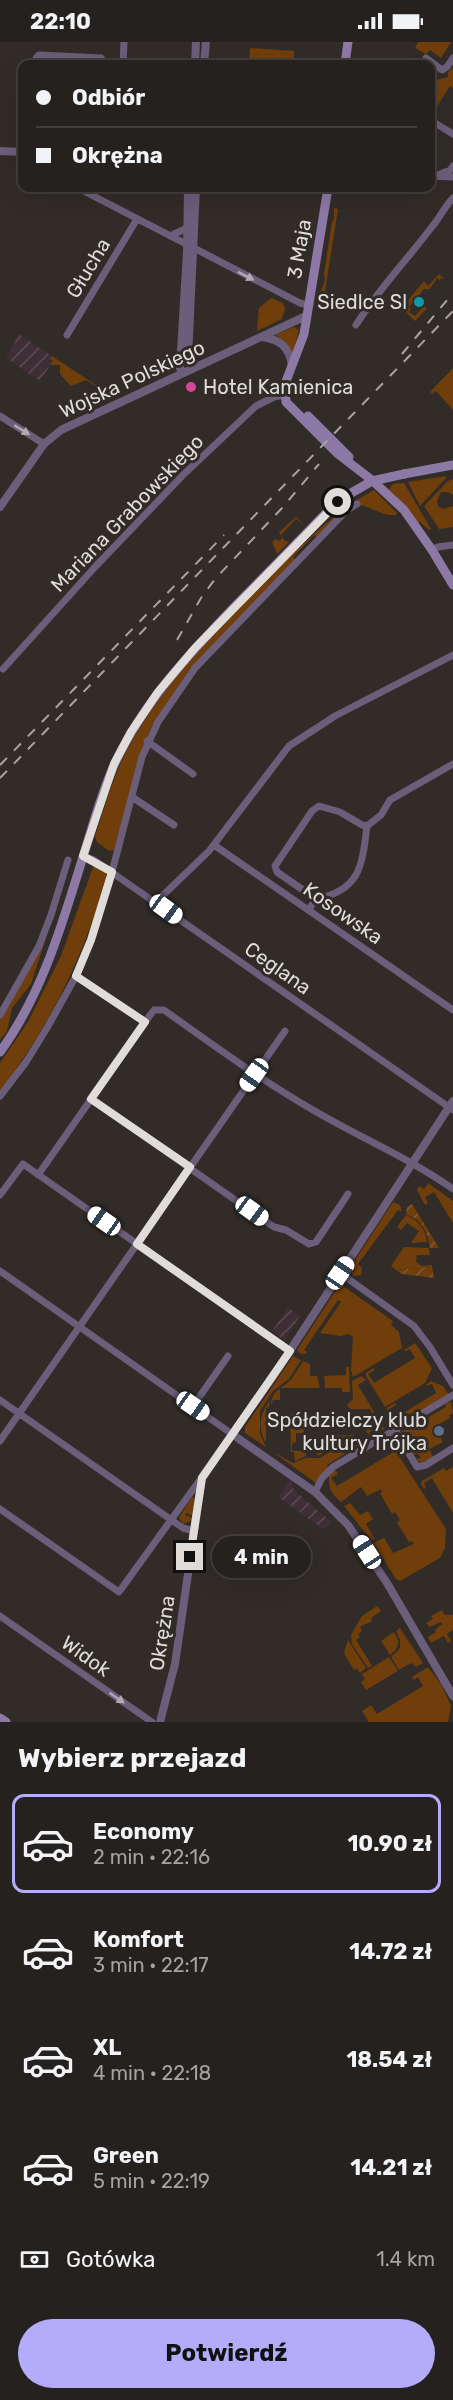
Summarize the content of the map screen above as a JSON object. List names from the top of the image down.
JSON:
{
  "streets": {
    "main road": ["3 Maja"],
    "street": [
      "Głucha",
      "Wojska Polskiego",
      "Mariana Grabowskiego",
      "Kosowska",
      "Ceglana",
      "Okrężna",
      "Widok"
    ]
  },
  "crossings": [
    ["3 Maja", "Wojska Polskiego"],
    ["3 Maja", "Mariana Grabowskiego"]
  ],
  "one_way": ["Widok"],
  "places": ["Siedlce Sl", "Hotel Kamienica", "Spółdzielczy klub kultury Trójka"],
  "page": {
    "status": "22:10",
    "banner": ["Odbiór", "Okrężna"],
    "bubble": "4 min",
    "heading": "Wybierz przejazd",
    "list": [
      {
        "name": "Economy",
        "note": "2 min · 22:16",
        "value": "10.90 zł"
      },
      {
        "name": "Komfort",
        "note": "3 min · 22:17",
        "value": "14.72 zł"
      },
      {
        "name": "XL",
        "note": "4 min · 22:18",
        "value": "18.54 zł"
      },
      {
        "name": "Green",
        "note": "5 min · 22:19",
        "value": "14.21 zł"
      }
    ],
    "pay": ["Gotówka", "1.4 km"],
    "buttons": "Potwierdź"
  }
}
